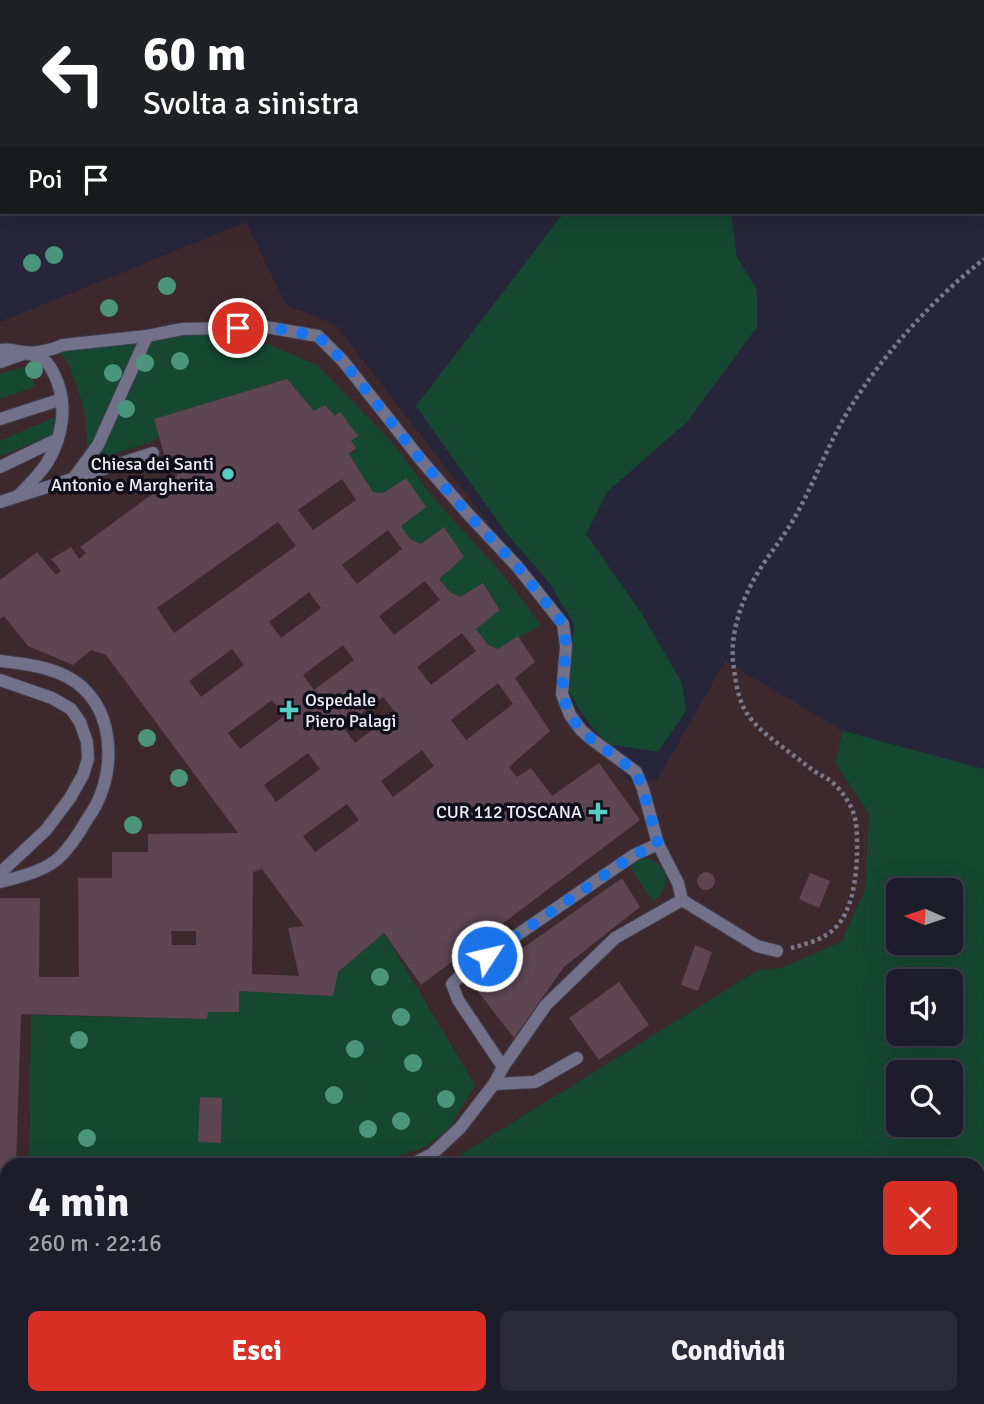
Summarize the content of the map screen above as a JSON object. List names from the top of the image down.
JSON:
{
  "places": {
    "other": ["Chiesa dei Santi Antonio e Margherita"],
    "health": ["Ospedale Piero Palagi", "CUR 112 TOSCANA"]
  },
  "north": "left",
  "page": {
    "turn": ["60 m", "Svolta a sinistra"],
    "then": "Poi",
    "heading": ["4 min", "260 m · 22:16"],
    "buttons": ["Esci", "Condividi"]
  }
}
